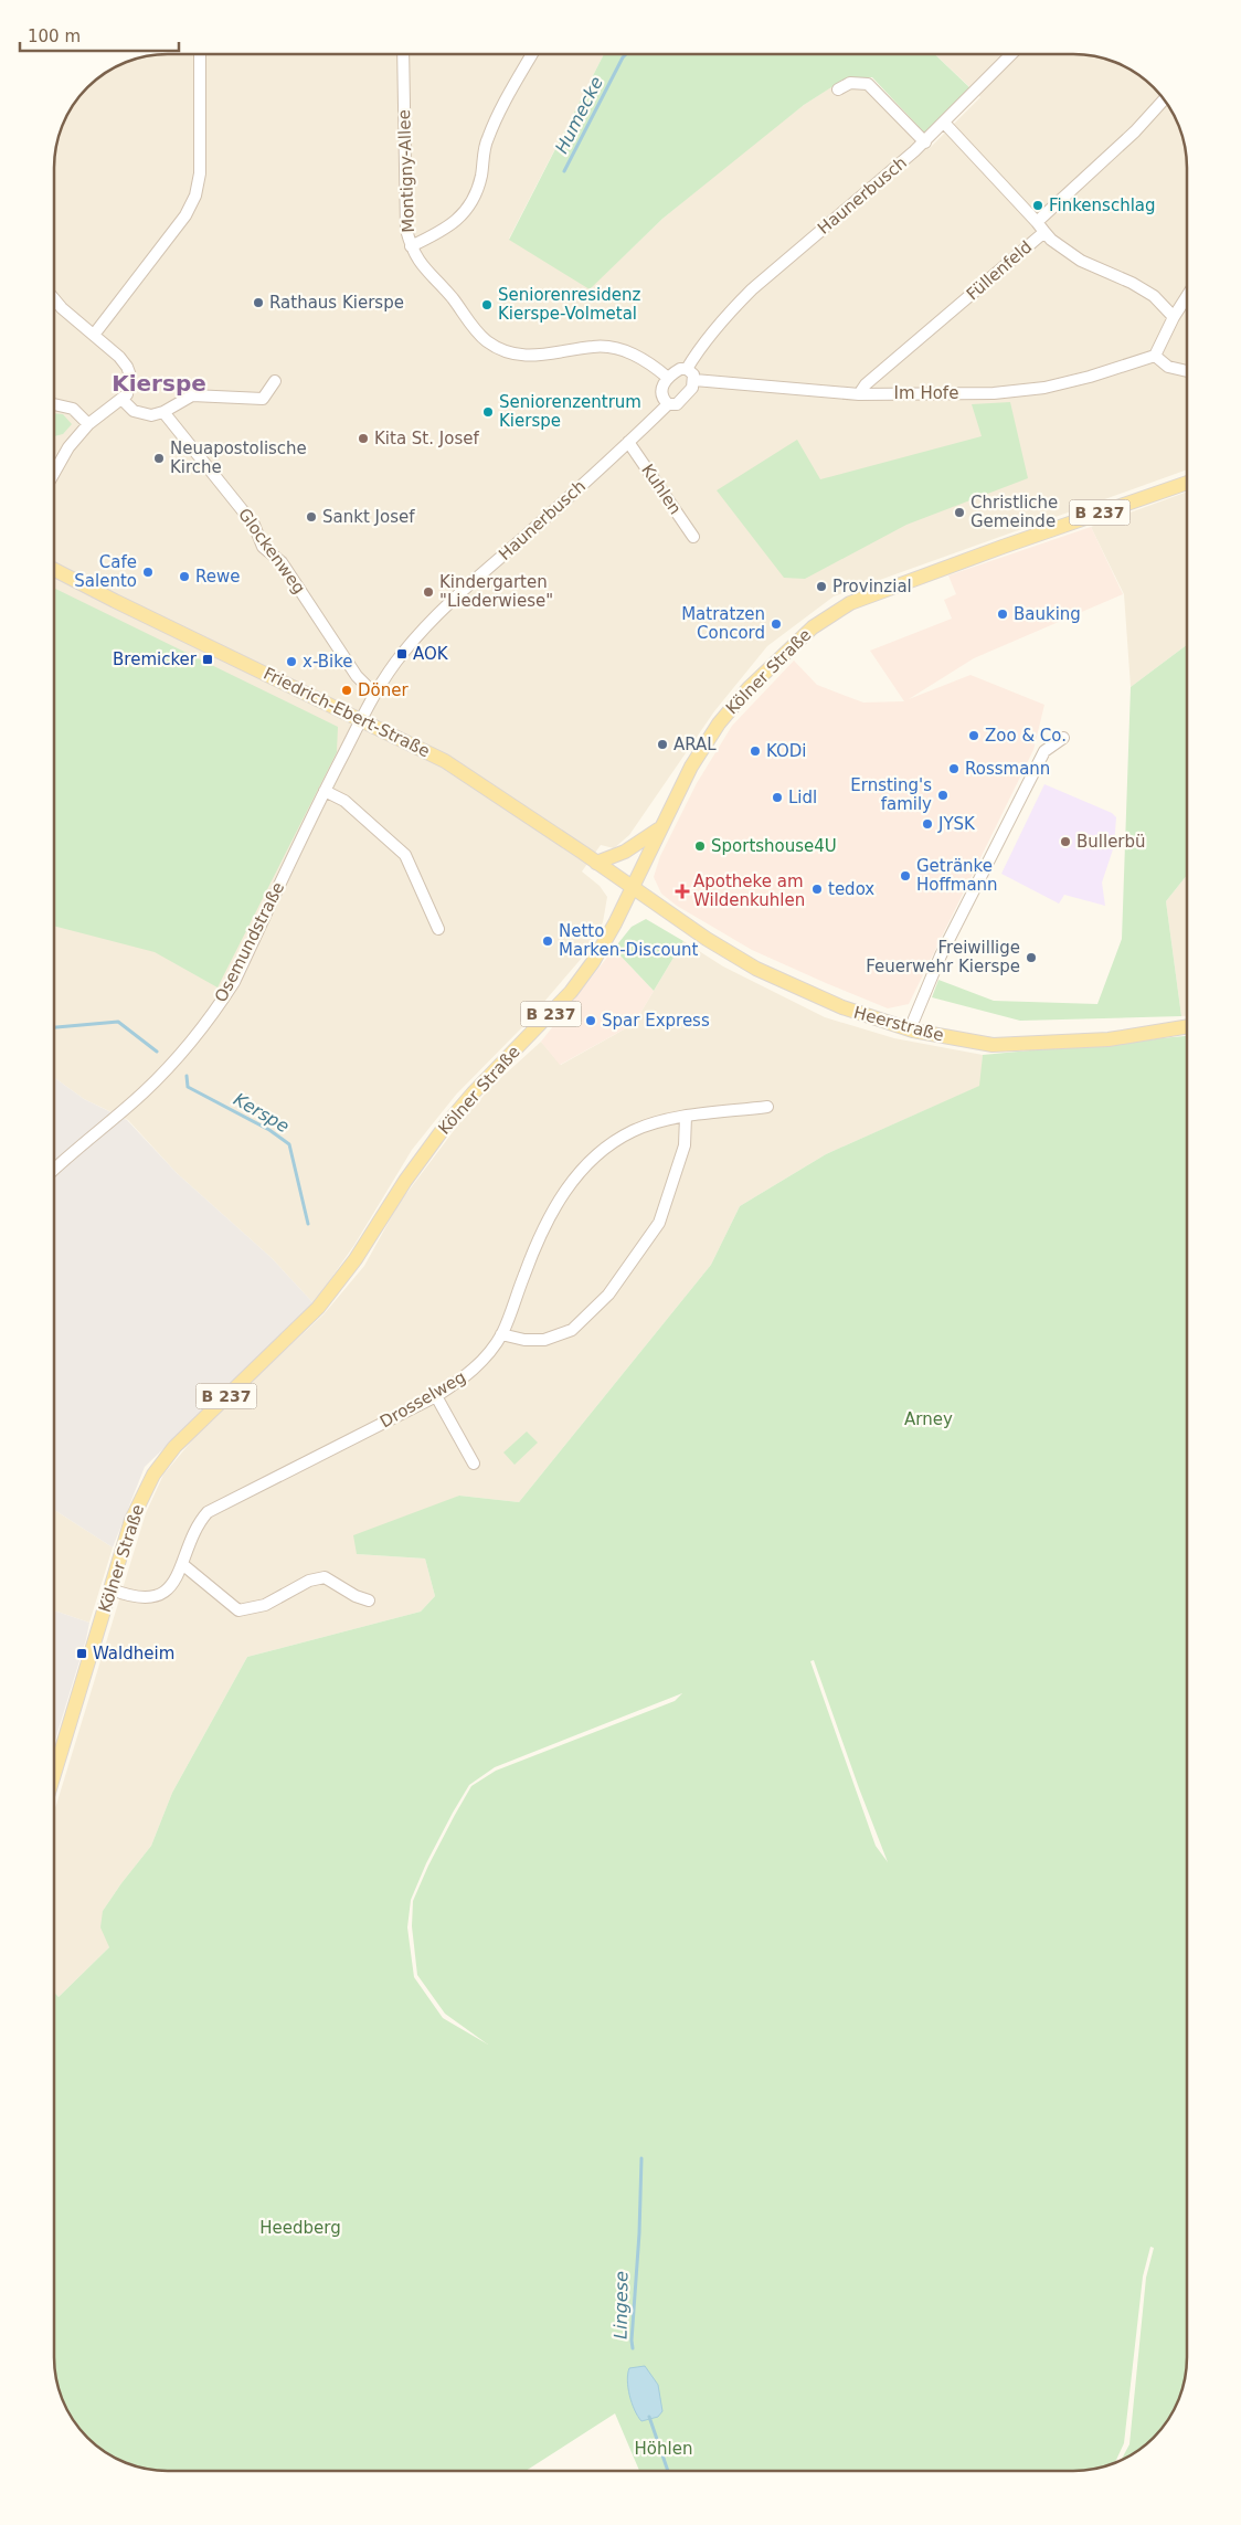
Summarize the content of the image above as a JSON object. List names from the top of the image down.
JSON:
{
  "streets": {
    "main road": [
      "B 237",
      "Kölner Straße",
      "Friedrich-Ebert-Straße",
      "Heerstraße"
    ],
    "street": [
      "Montigny-Allee",
      "Haunerbusch",
      "Füllenfeld",
      "Im Hofe",
      "Kuhlen",
      "Glockenweg",
      "Osemundstraße",
      "Drosselweg"
    ]
  },
  "crossings": [
    ["Montigny-Allee", "Haunerbusch"],
    ["Montigny-Allee", "Im Hofe"],
    ["Haunerbusch", "Im Hofe"],
    ["Haunerbusch", "Kuhlen"],
    ["Haunerbusch", "Glockenweg"],
    ["Haunerbusch", "Friedrich-Ebert-Straße"],
    ["Haunerbusch", "Osemundstraße"],
    ["Füllenfeld", "Im Hofe"],
    ["Kölner Straße", "Friedrich-Ebert-Straße"],
    ["Kölner Straße", "Heerstraße"],
    ["Kölner Straße", "Drosselweg"],
    ["Friedrich-Ebert-Straße", "Osemundstraße"],
    ["Friedrich-Ebert-Straße", "Heerstraße"]
  ],
  "districts": ["Kierspe"],
  "water": ["Humecke", "Kerspe", "Lingese"],
  "parks": ["Arney", "Heedberg", "Höhlen"],
  "places": {
    "other": [
      "Finkenschlag",
      "Rathaus Kierspe",
      "Seniorenresidenz Kierspe-Volmetal",
      "Seniorenzentrum Kierspe",
      "Kita St. Josef",
      "Neuapostolische Kirche",
      "Christliche Gemeinde",
      "Sankt Josef",
      "Cafe Salento",
      "Rewe",
      "Provinzial",
      "Kindergarten \"Liederwiese\"",
      "Bauking",
      "Matratzen Concord",
      "x-Bike",
      "Döner",
      "Zoo & Co.",
      "ARAL",
      "KODi",
      "Rossmann",
      "Ernsting's family",
      "Lidl",
      "JYSK",
      "Bullerbü",
      "Sportshouse4U",
      "Getränke Hoffmann",
      "tedox",
      "Netto Marken-Discount",
      "Freiwillige Feuerwehr Kierspe",
      "Spar Express"
    ],
    "transit": ["AOK", "Bremicker", "Waldheim"],
    "health": ["Apotheke am Wildenkuhlen"]
  },
  "scale_bar": "100 m"
}
